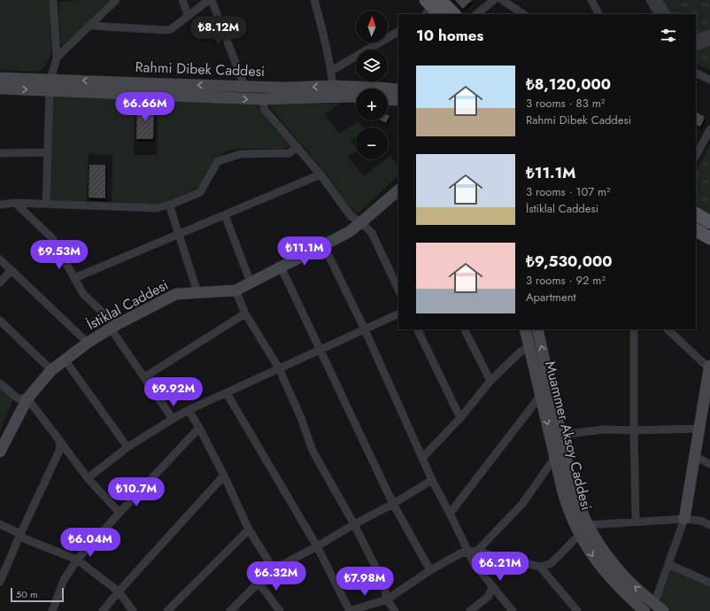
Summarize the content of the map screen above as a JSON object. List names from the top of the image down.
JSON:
{
  "streets": {
    "main road": ["Rahmi Dibek Caddesi", "İstiklal Caddesi", "Muammer Aksoy Caddesi"]
  },
  "scale_bar": "50 m",
  "north": "top",
  "page": {
    "map_buttons": ["+", "−"],
    "heading": "10 homes",
    "price": [
      "₺8.12M",
      "₺6.66M",
      "₺11.1M",
      "₺9.53M",
      "₺9.92M",
      "₺10.7M",
      "₺6.04M",
      "₺6.21M",
      "₺6.32M",
      "₺7.98M"
    ],
    "list": [
      {
        "name": "₺8,120,000",
        "note": "3 rooms · 83 m² · Rahmi Dibek Caddesi"
      },
      {
        "name": "₺11.1M",
        "note": "3 rooms · 107 m² · İstiklal Caddesi"
      },
      {
        "name": "₺9,530,000",
        "note": "3 rooms · 92 m² · Apartment"
      }
    ],
    "scale": "50 m"
  }
}
